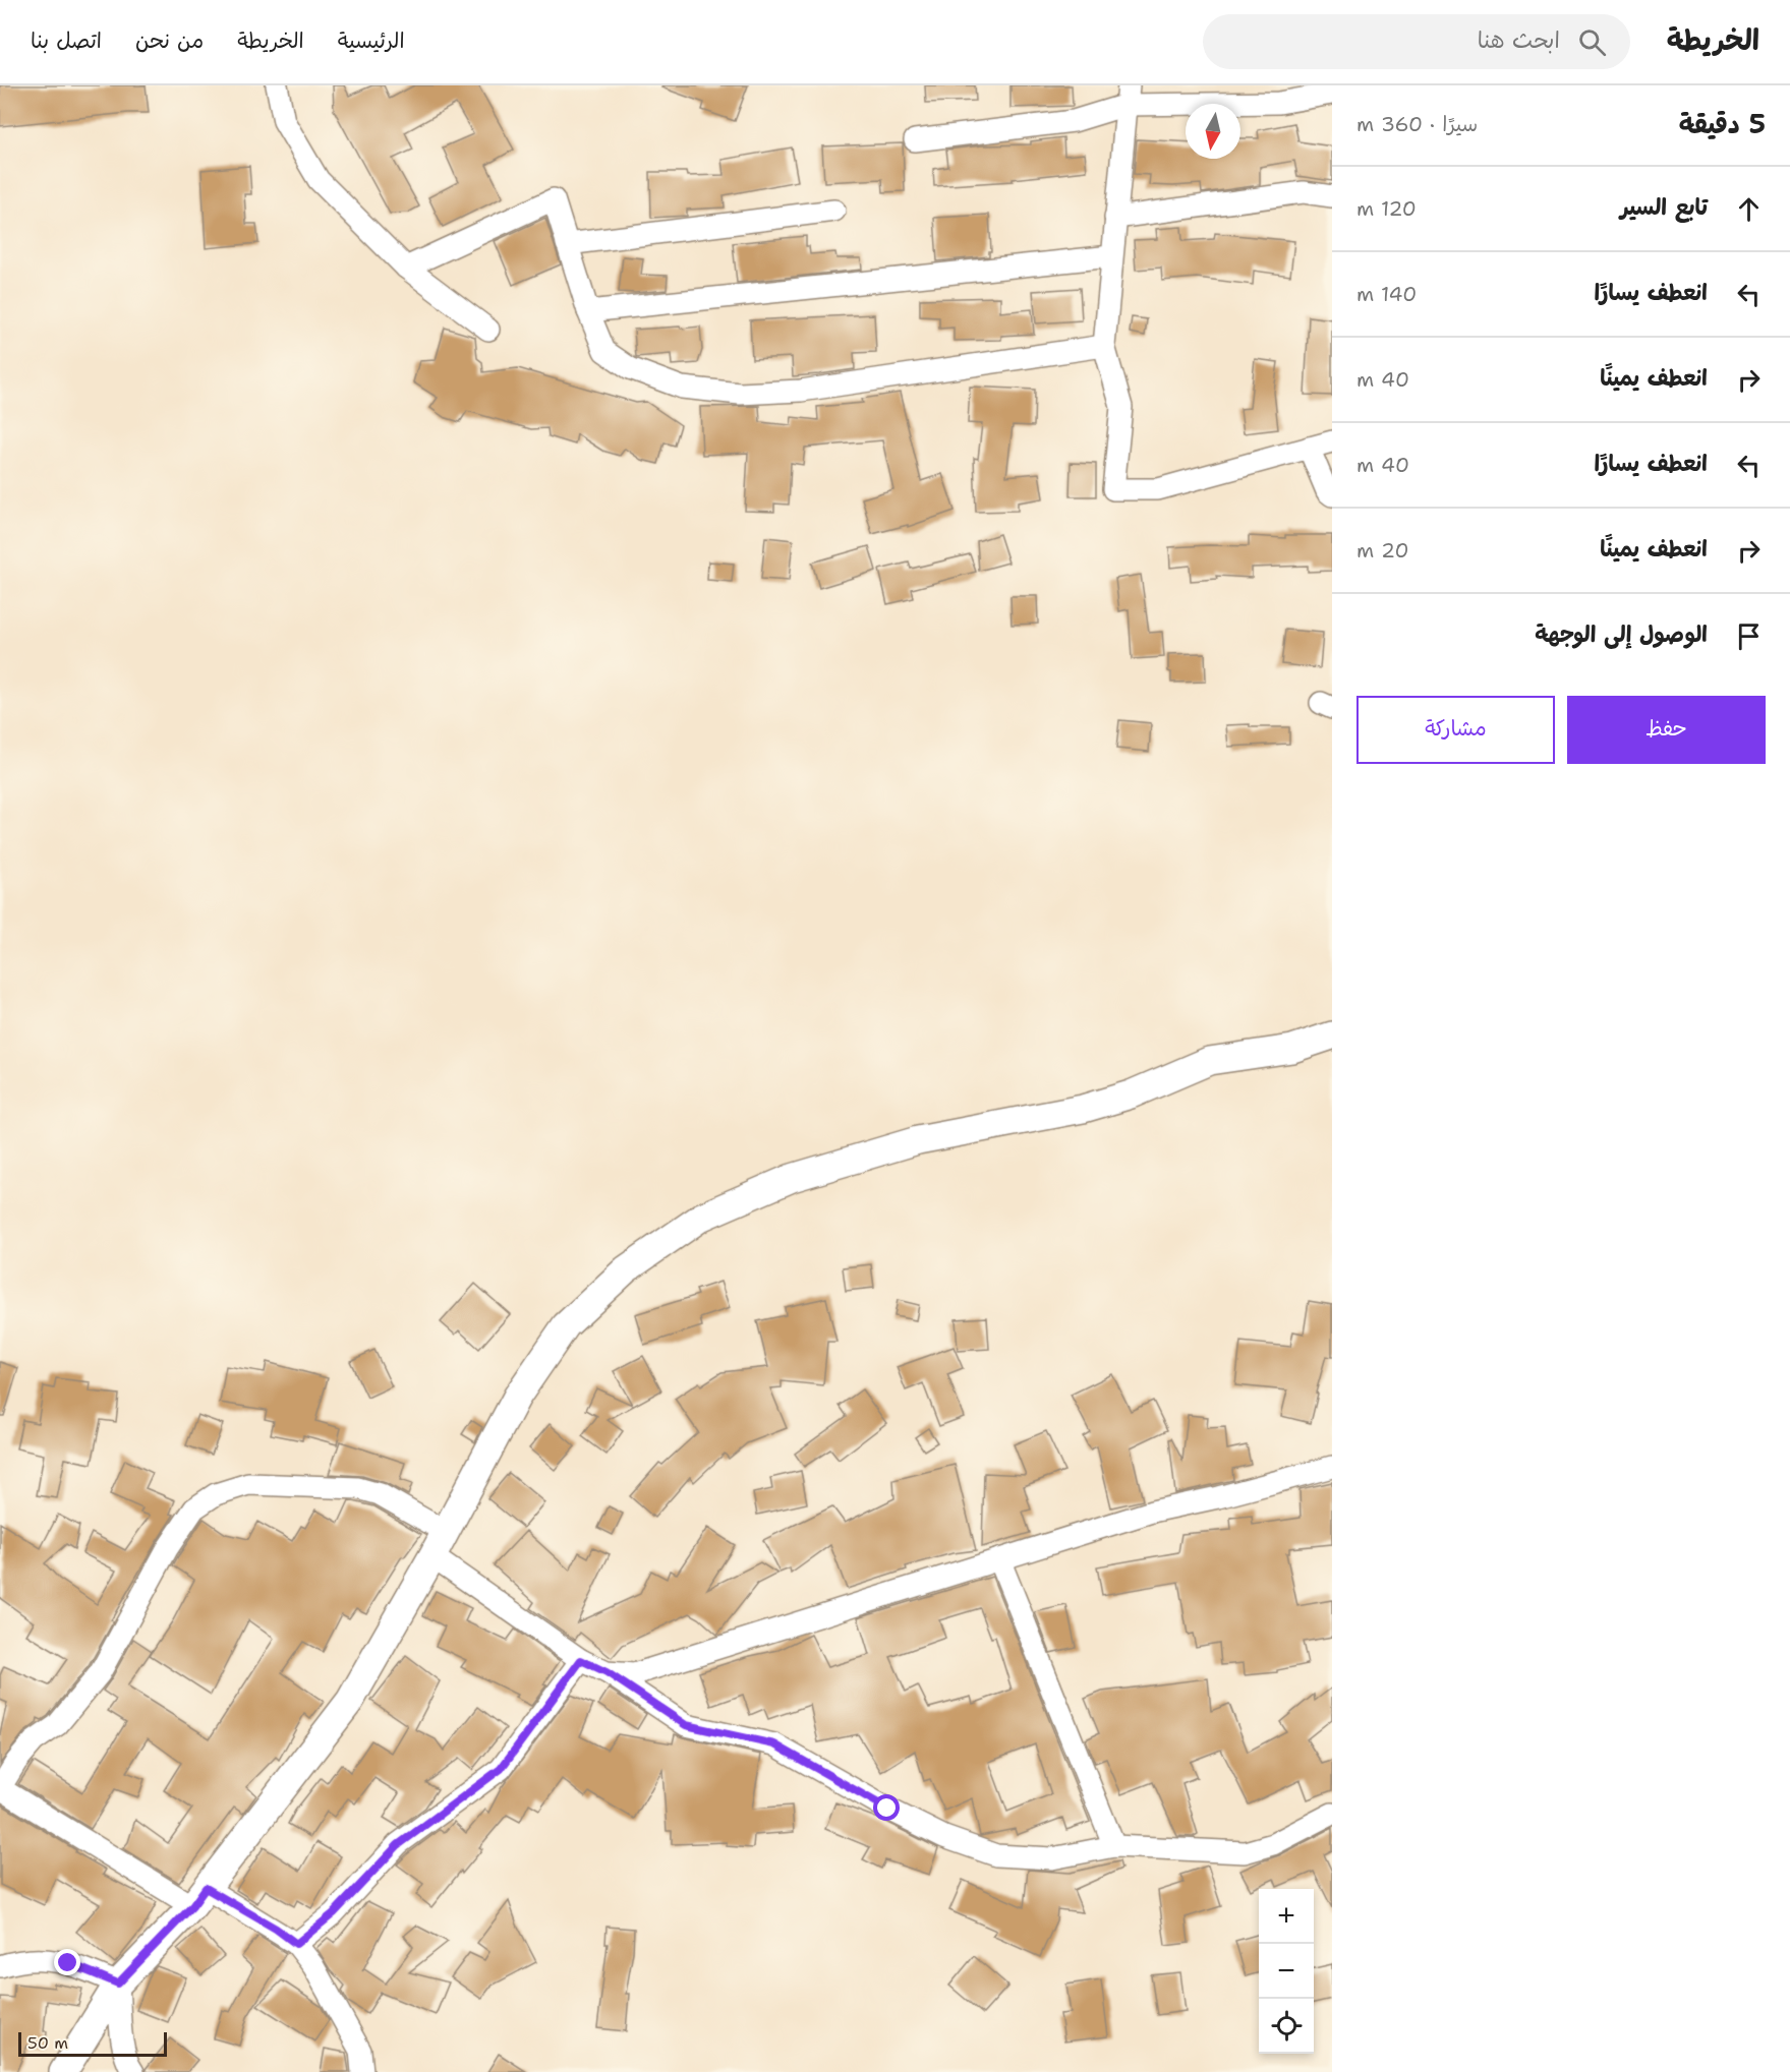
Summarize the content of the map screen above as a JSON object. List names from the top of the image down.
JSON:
{
  "scale_bar": "50 m",
  "north": "bottom",
  "page": {
    "header": "الخريطة",
    "search": "ابحث هنا",
    "nav": [
      "الرئيسية",
      "الخريطة",
      "من نحن",
      "اتصل بنا"
    ],
    "heading": ["5 دقيقة", "سيرًا · 360 m"],
    "list": [
      ["تابع السير", "120 m"],
      ["انعطف يسارًا", "140 m"],
      ["انعطف يمينًا", "40 m"],
      ["انعطف يسارًا", "40 m"],
      ["انعطف يمينًا", "20 m"],
      "الوصول إلى الوجهة"
    ],
    "buttons": ["حفظ", "مشاركة"],
    "map_buttons": ["+", "−"],
    "scale": "50 m"
  }
}
